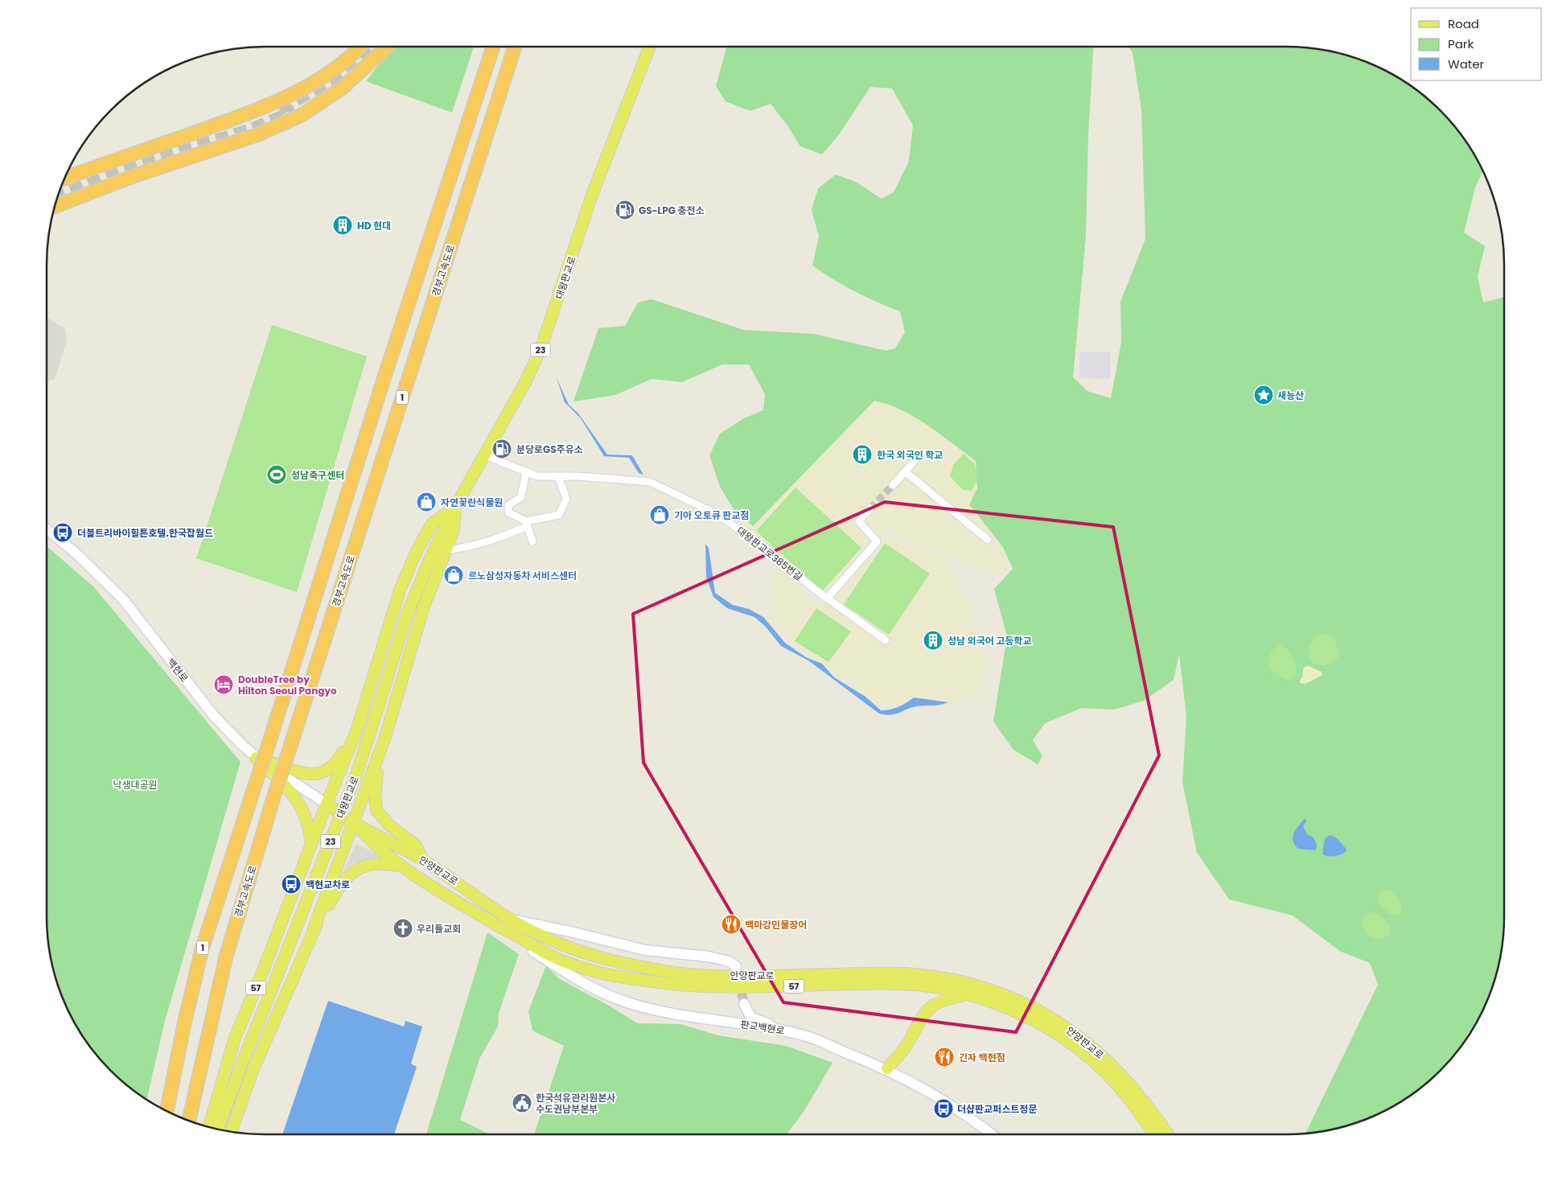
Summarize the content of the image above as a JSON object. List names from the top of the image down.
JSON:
{
  "streets": {
    "highway": ["경부고속도로", "1"],
    "main road": [
      "대왕판교로",
      "23",
      "안양판교로",
      "57"
    ],
    "street": ["대왕판교로385번길", "백현로", "판교백현로"]
  },
  "crossings": [
    ["대왕판교로", "대왕판교로385번길"],
    ["대왕판교로", "백현로"],
    ["대왕판교로", "안양판교로"],
    ["대왕판교로", "57"],
    ["백현로", "안양판교로"],
    ["안양판교로", "57"],
    ["안양판교로", "판교백현로"]
  ],
  "parks": ["낙생대공원"],
  "places": {
    "fuel station": ["GS-LPG 충전소", "분당로GS주유소"],
    "building": ["HD 현대", "한국 외국인 학교", "성남 외국어 고등학교"],
    "place": ["새능산"],
    "sports": ["성남축구센터"],
    "shop": ["자연꽃란식물원", "기아 오토큐 판교점", "르노삼성자동차 서비스센터"],
    "bus stop": ["더블트리바이힐튼호텔.한국잡월드", "백현교차로", "더샵판교퍼스트정문"],
    "hotel": ["DoubleTree by Hilton Seoul Pangyo"],
    "restaurant": ["백마강민물장어", "긴자 백현점"],
    "church": ["우리들교회"],
    "public building": ["한국석유관리원본사 수도권남부본부"]
  },
  "legend": ["Road", "Park", "Water"]
}
